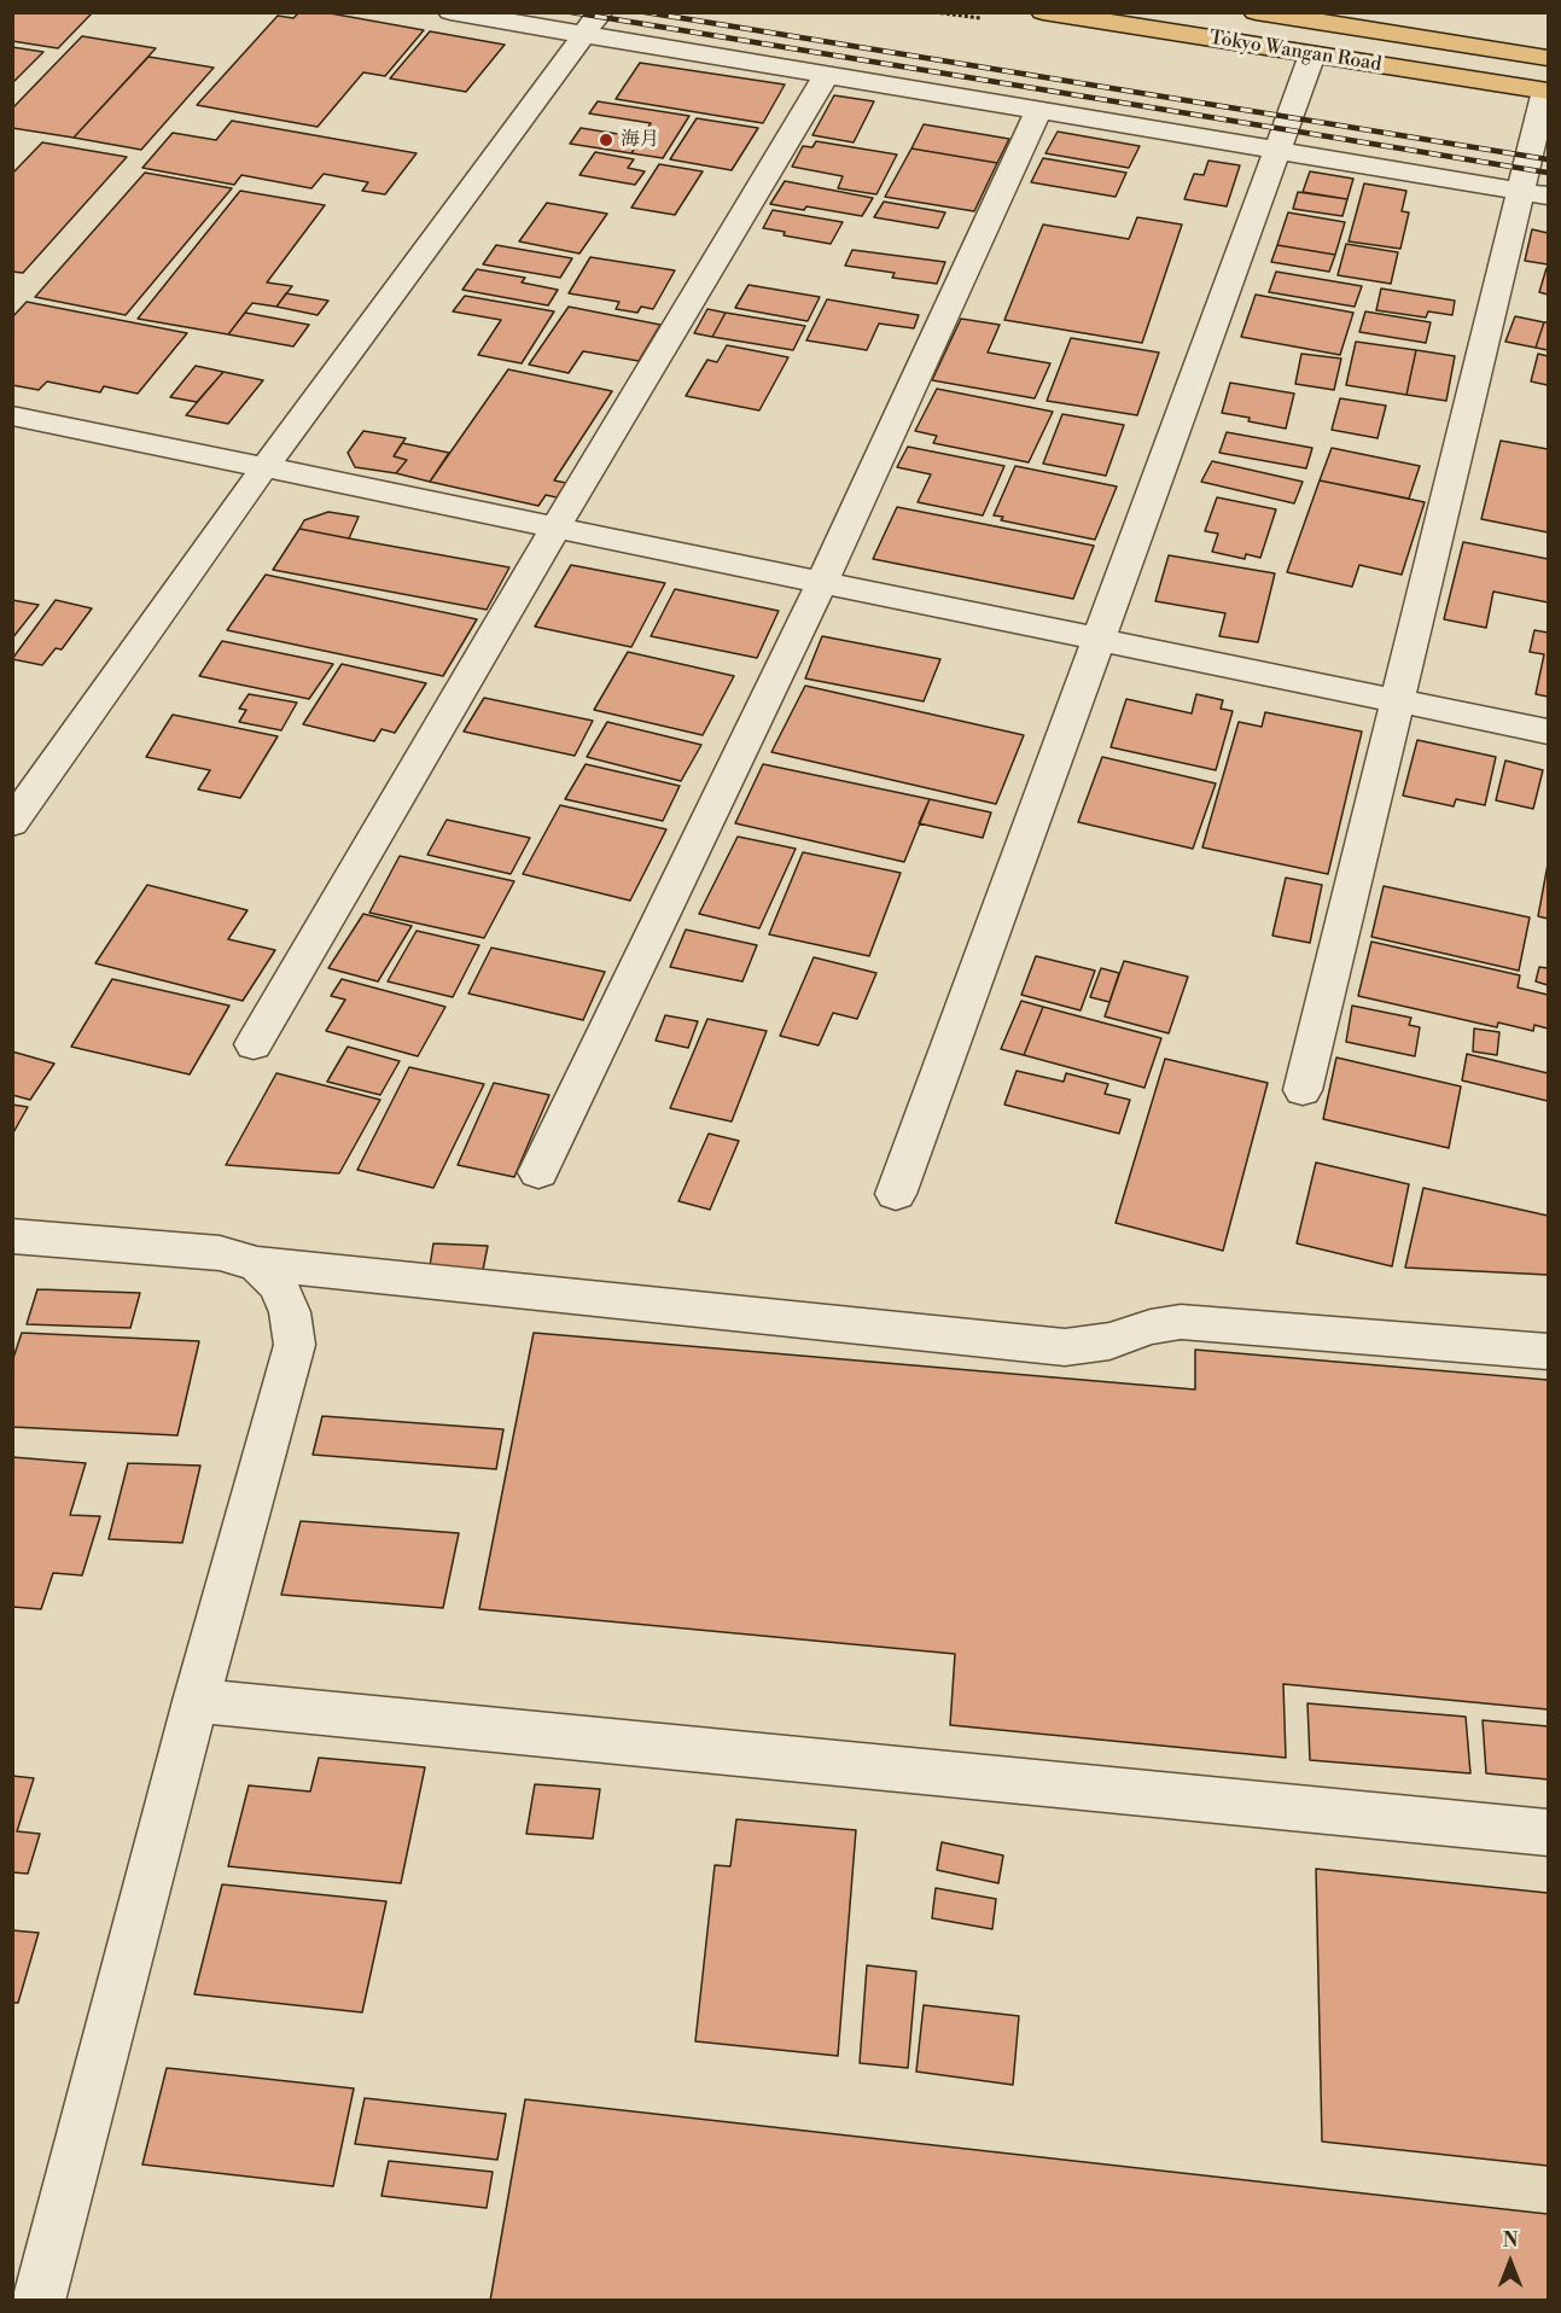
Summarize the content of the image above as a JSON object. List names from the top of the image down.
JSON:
{
  "streets": {
    "highway": ["Tokyo Wangan Road"]
  },
  "places": ["海月"],
  "north": "top"
}
